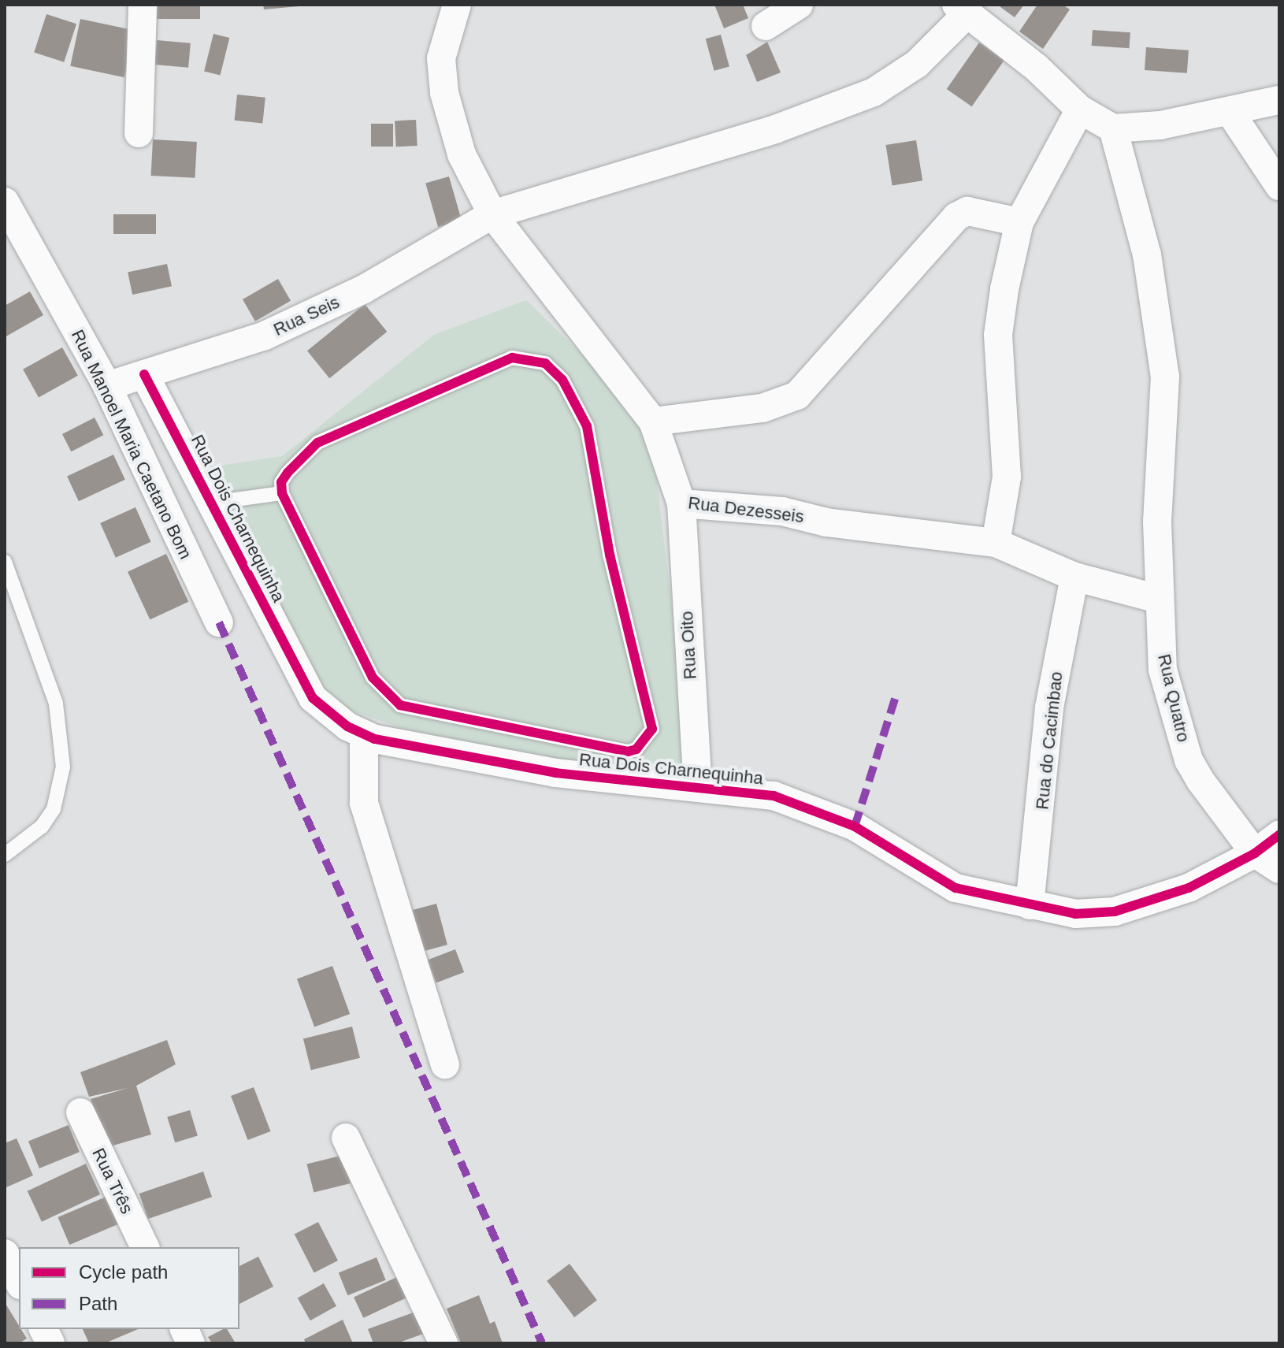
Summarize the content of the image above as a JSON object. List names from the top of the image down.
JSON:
{
  "streets": {
    "street": [
      "Rua Seis",
      "Rua Manoel Maria Caetano Bom",
      "Rua Dezesseis",
      "Rua Dois Charnequinha",
      "Rua Oito",
      "Rua Quatro",
      "Rua do Cacimbao",
      "Rua Três"
    ]
  },
  "crossings": [
    ["Rua Seis", "Rua Manoel Maria Caetano Bom"],
    ["Rua Seis", "Rua Dezesseis"],
    ["Rua Seis", "Rua Dois Charnequinha"],
    ["Rua Dezesseis", "Rua Oito"],
    ["Rua Dezesseis", "Rua Quatro"],
    ["Rua Dezesseis", "Rua do Cacimbao"],
    ["Rua Dois Charnequinha", "Rua Oito"],
    ["Rua Dois Charnequinha", "Rua Quatro"],
    ["Rua Dois Charnequinha", "Rua do Cacimbao"]
  ],
  "legend": ["Cycle path", "Path"]
}
